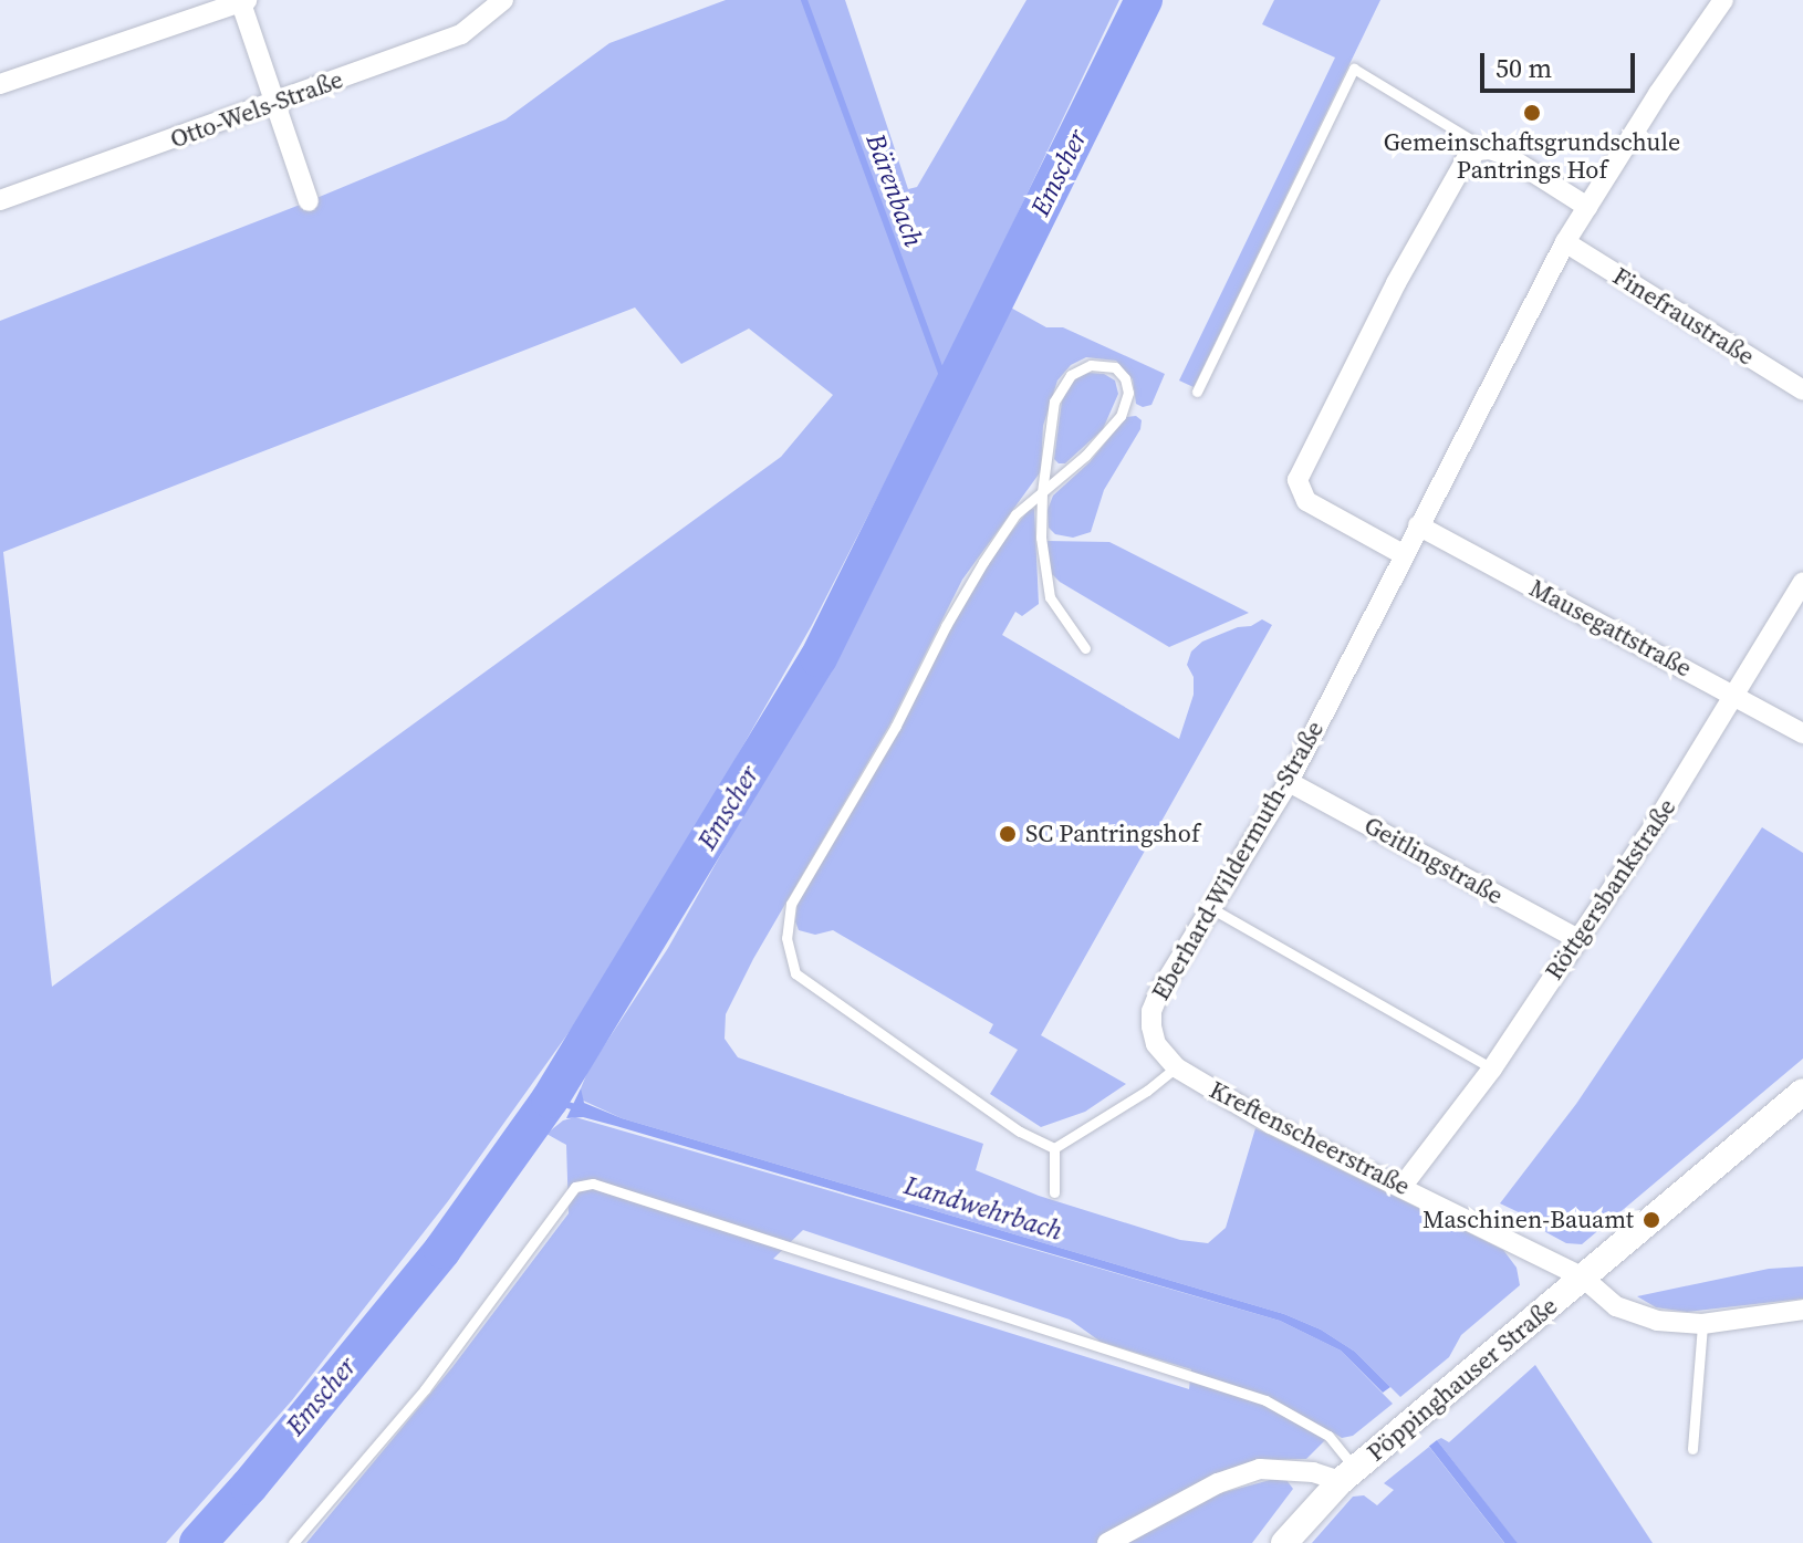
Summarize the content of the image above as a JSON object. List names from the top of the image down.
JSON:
{
  "streets": {
    "main road": ["Pöppinghauser Straße"],
    "street": [
      "Otto-Wels-Straße",
      "Finefraustraße",
      "Mausegattstraße",
      "Eberhard-Wildermuth-Straße",
      "Geitlingstraße",
      "Röttgersbankstraße",
      "Kreftenscheerstraße"
    ]
  },
  "crossings": [
    ["Finefraustraße", "Eberhard-Wildermuth-Straße"],
    ["Mausegattstraße", "Eberhard-Wildermuth-Straße"],
    ["Mausegattstraße", "Röttgersbankstraße"],
    ["Eberhard-Wildermuth-Straße", "Geitlingstraße"],
    ["Eberhard-Wildermuth-Straße", "Kreftenscheerstraße"],
    ["Geitlingstraße", "Röttgersbankstraße"],
    ["Röttgersbankstraße", "Kreftenscheerstraße"],
    ["Kreftenscheerstraße", "Pöppinghauser Straße"]
  ],
  "water": ["Emscher", "Bärenbach", "Landwehrbach"],
  "places": ["Gemeinschaftsgrundschule Pantrings Hof", "SC Pantringshof", "Maschinen-Bauamt"],
  "scale_bar": "50 m"
}
